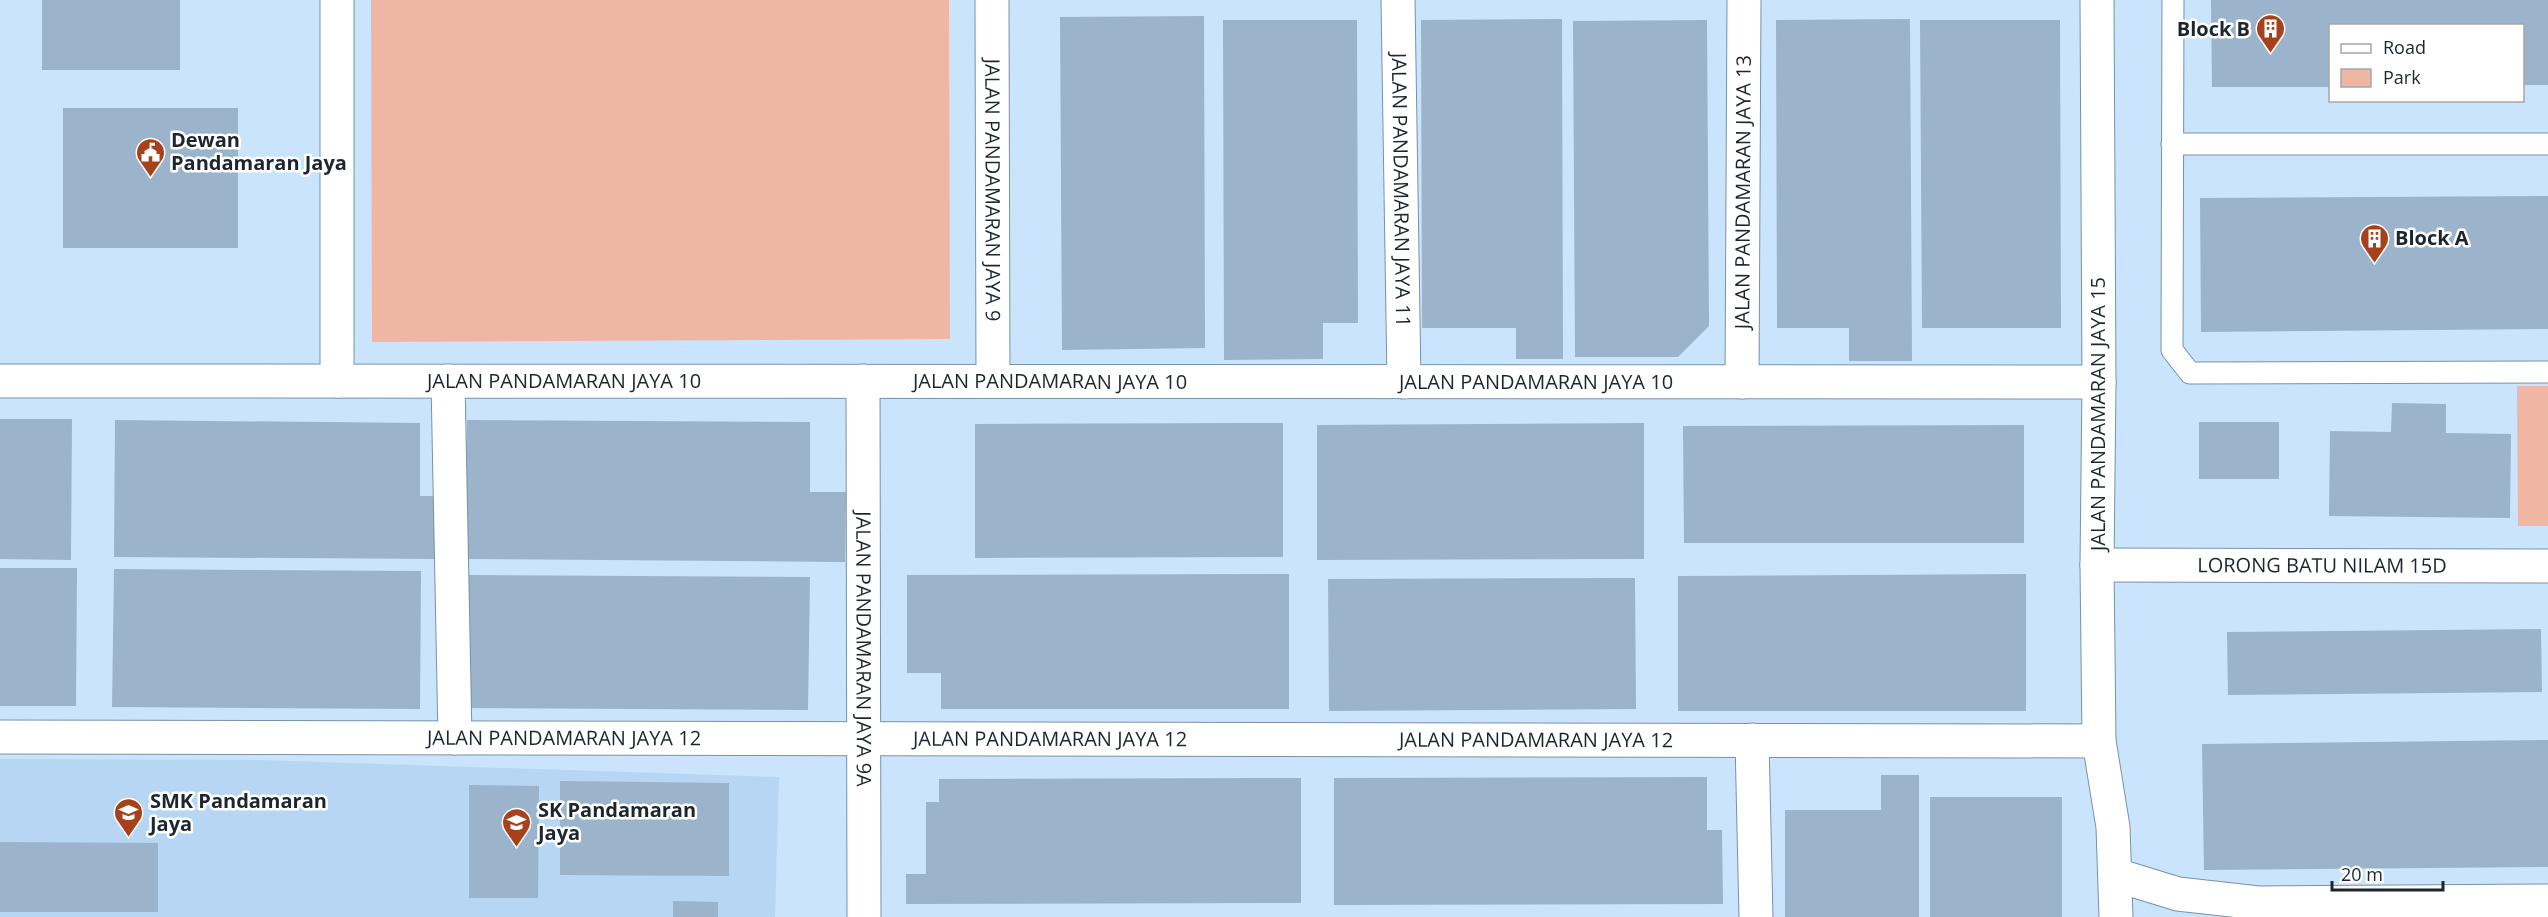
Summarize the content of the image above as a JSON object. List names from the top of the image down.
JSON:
{
  "streets": {
    "street": [
      "JALAN PANDAMARAN JAYA 9",
      "JALAN PANDAMARAN JAYA 11",
      "JALAN PANDAMARAN JAYA 13",
      "JALAN PANDAMARAN JAYA 10",
      "JALAN PANDAMARAN JAYA 15",
      "LORONG BATU NILAM 15D",
      "JALAN PANDAMARAN JAYA 9A",
      "JALAN PANDAMARAN JAYA 12"
    ]
  },
  "crossings": [
    ["JALAN PANDAMARAN JAYA 9", "JALAN PANDAMARAN JAYA 10"],
    ["JALAN PANDAMARAN JAYA 11", "JALAN PANDAMARAN JAYA 10"],
    ["JALAN PANDAMARAN JAYA 13", "JALAN PANDAMARAN JAYA 10"],
    ["JALAN PANDAMARAN JAYA 10", "JALAN PANDAMARAN JAYA 15"],
    ["JALAN PANDAMARAN JAYA 10", "JALAN PANDAMARAN JAYA 9A"],
    ["JALAN PANDAMARAN JAYA 15", "LORONG BATU NILAM 15D"],
    ["JALAN PANDAMARAN JAYA 15", "JALAN PANDAMARAN JAYA 12"],
    ["JALAN PANDAMARAN JAYA 9A", "JALAN PANDAMARAN JAYA 12"]
  ],
  "places": {
    "building": ["Block B", "Block A"],
    "public building": ["Dewan Pandamaran Jaya"],
    "school or university": ["SMK Pandamaran Jaya", "SK Pandamaran Jaya"]
  },
  "legend": ["Road", "Park"],
  "scale_bar": "20 m"
}
